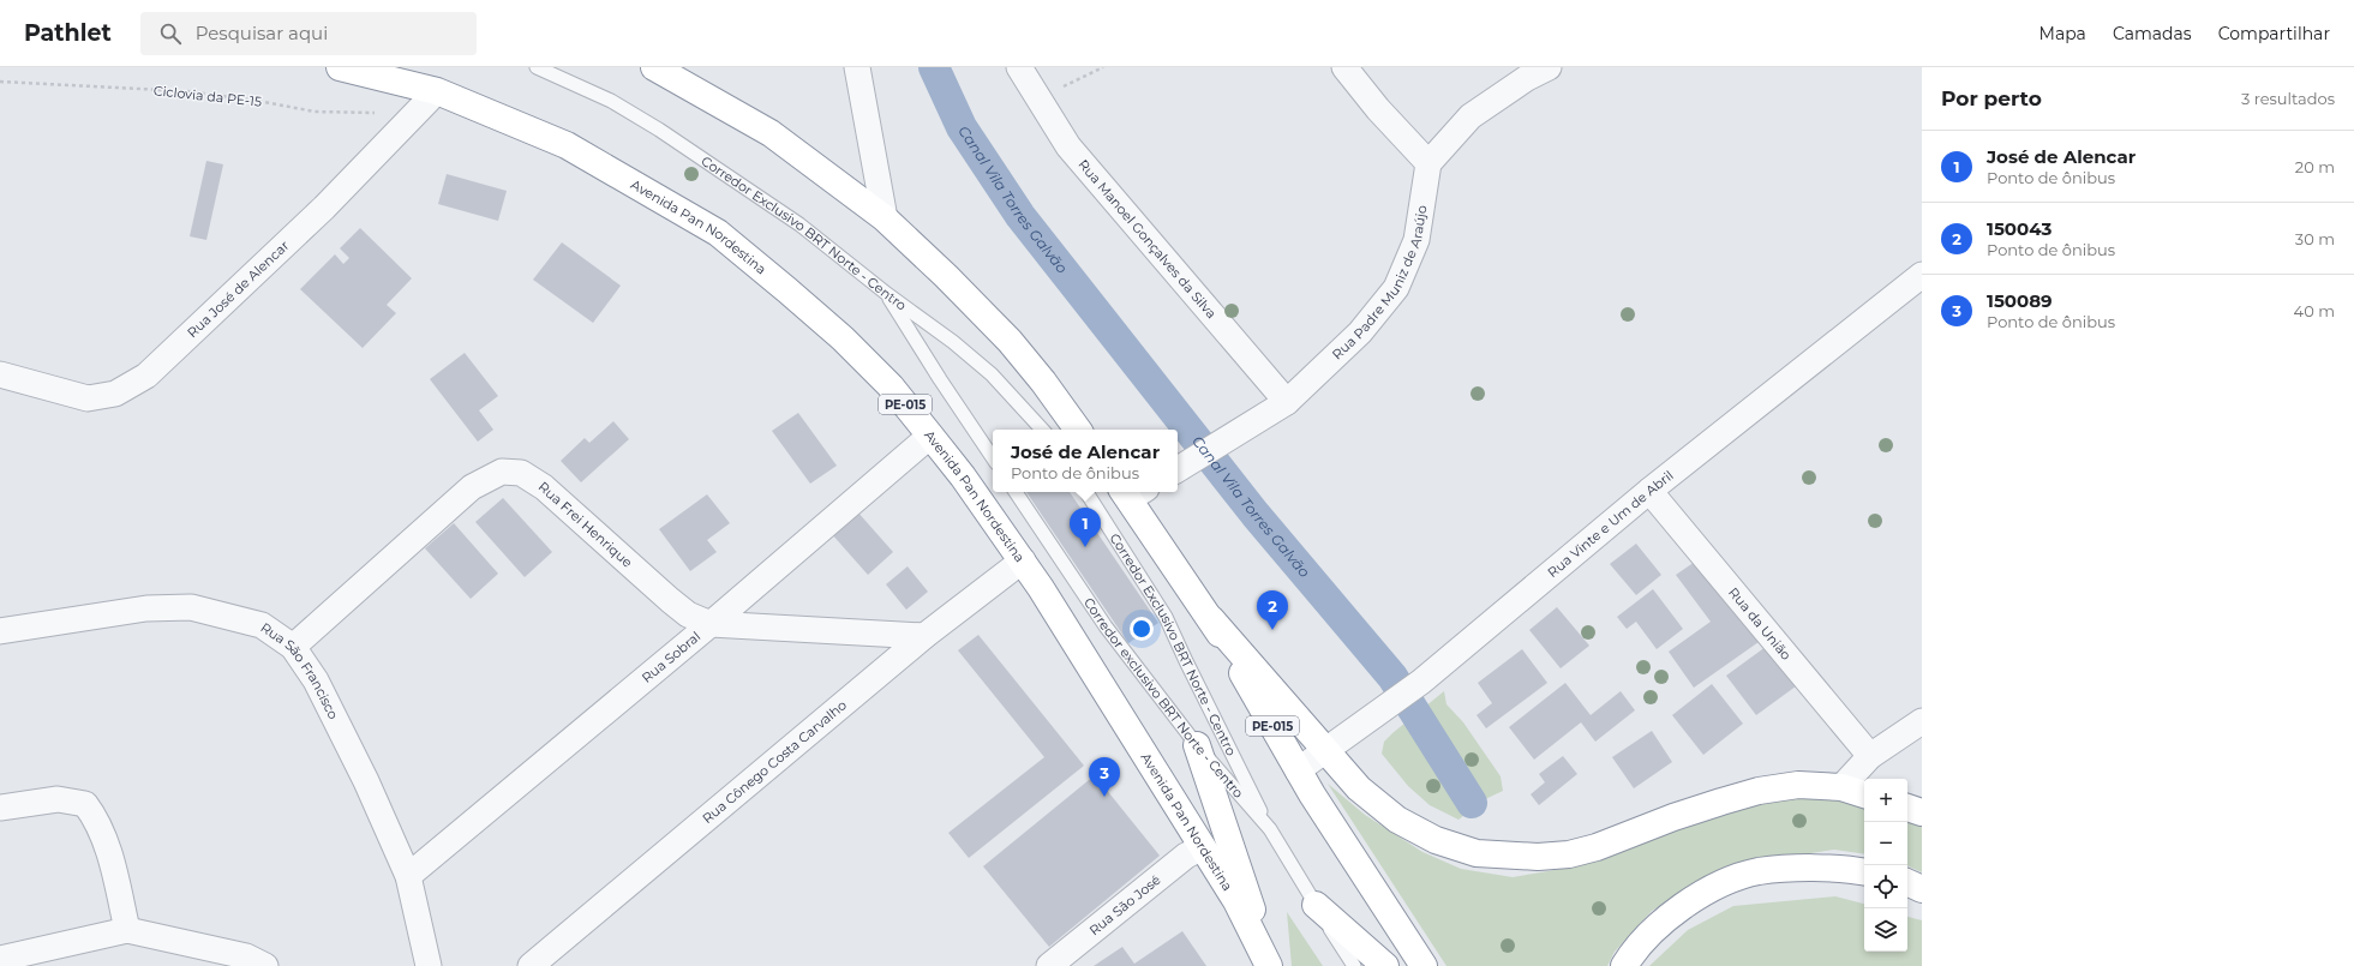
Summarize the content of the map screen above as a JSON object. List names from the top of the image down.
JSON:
{
  "streets": {
    "highway": ["Avenida Pan Nordestina", "PE-015"],
    "street": [
      "Rua Manoel Gonçalves da Silva",
      "Rua Padre Muniz de Araújo",
      "Rua José de Alencar",
      "Rua Frei Henrique",
      "Rua Vinte e Um de Abril",
      "Rua da União",
      "Rua Sobral",
      "Rua São Francisco",
      "Rua Cônego Costa Carvalho",
      "Rua São José"
    ],
    "lane": ["Corredor Exclusivo BRT Norte - Centro", "Corredor exclusivo BRT Norte - Centro"],
    "path": ["Ciclovia da PE-15"]
  },
  "crossings": [
    ["Ciclovia da PE-15", "Rua José de Alencar"],
    ["Avenida Pan Nordestina", "Rua José de Alencar"],
    ["Avenida Pan Nordestina", "Rua Sobral"],
    ["Avenida Pan Nordestina", "Rua Cônego Costa Carvalho"],
    ["Avenida Pan Nordestina", "Rua São José"],
    ["Corredor Exclusivo BRT Norte - Centro", "Corredor exclusivo BRT Norte - Centro"],
    ["Rua Manoel Gonçalves da Silva", "Rua Padre Muniz de Araújo"],
    ["PE-015", "Rua Vinte e Um de Abril"],
    ["Rua Frei Henrique", "Rua Sobral"],
    ["Rua Frei Henrique", "Rua São Francisco"],
    ["Rua Frei Henrique", "Rua Cônego Costa Carvalho"],
    ["Rua Vinte e Um de Abril", "Rua da União"],
    ["Rua Sobral", "Rua São Francisco"]
  ],
  "water": ["Canal Vila Torres Galvão"],
  "page": {
    "header": "Pathlet",
    "search": "Pesquisar aqui",
    "nav": ["Mapa", "Camadas", "Compartilhar"],
    "heading": ["Por perto", "3 resultados"],
    "list": [
      {
        "mark": "1",
        "name": "José de Alencar",
        "note": "Ponto de ônibus",
        "value": "20 m"
      },
      {
        "mark": "2",
        "name": "150043",
        "note": "Ponto de ônibus",
        "value": "30 m"
      },
      {
        "mark": "3",
        "name": "150089",
        "note": "Ponto de ônibus",
        "value": "40 m"
      }
    ],
    "popup": ["José de Alencar", "Ponto de ônibus"],
    "pins": ["1", "2", "3"],
    "map_buttons": ["+", "−"]
  }
}
